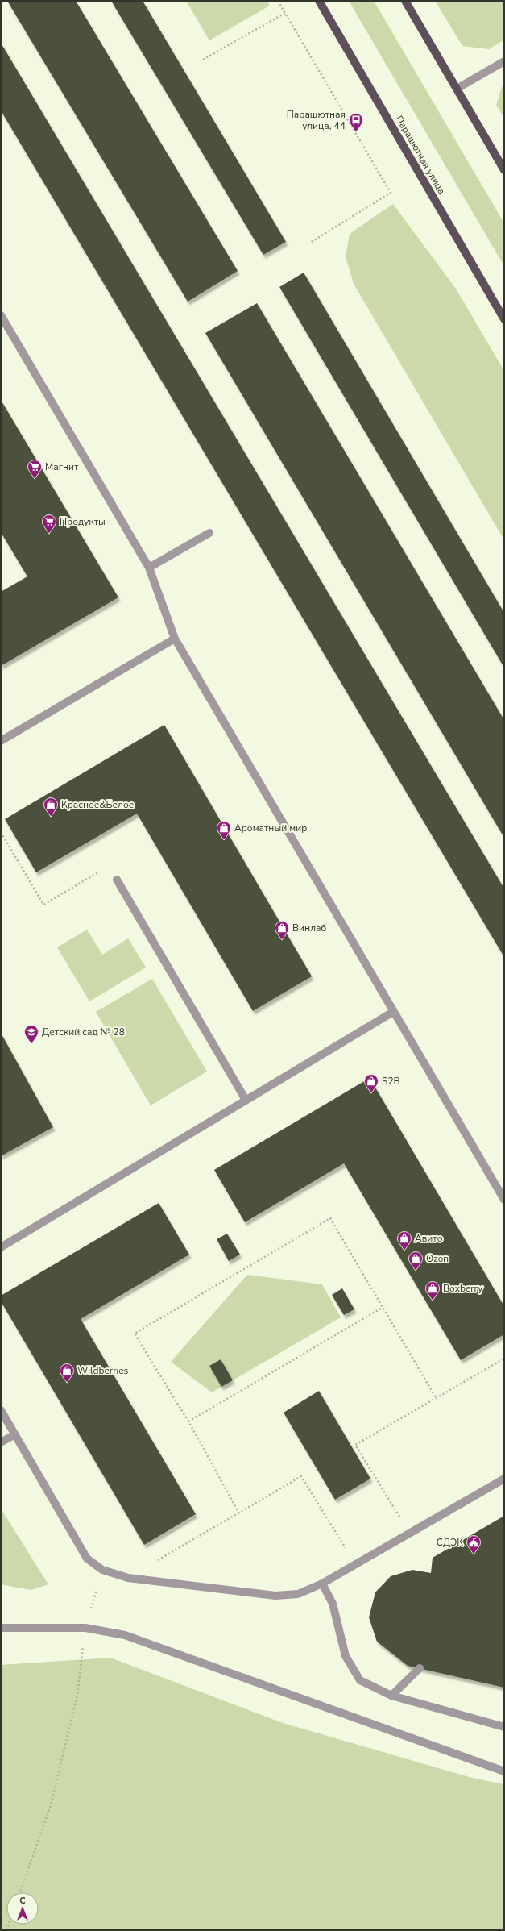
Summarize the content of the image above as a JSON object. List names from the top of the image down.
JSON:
{
  "streets": {
    "main road": ["Парашютная улица"]
  },
  "places": {
    "bus stop": ["Парашютная улица, 44"],
    "supermarket": ["Магнит", "Продукты"],
    "shop": [
      "Красное&Белое",
      "Ароматный мир",
      "Винлаб",
      "S2B",
      "Авито",
      "Ozon",
      "Boxberry",
      "Wildberries"
    ],
    "school or university": ["Детский сад № 28"],
    "public building": ["СДЭК"]
  },
  "north": "top"
}
